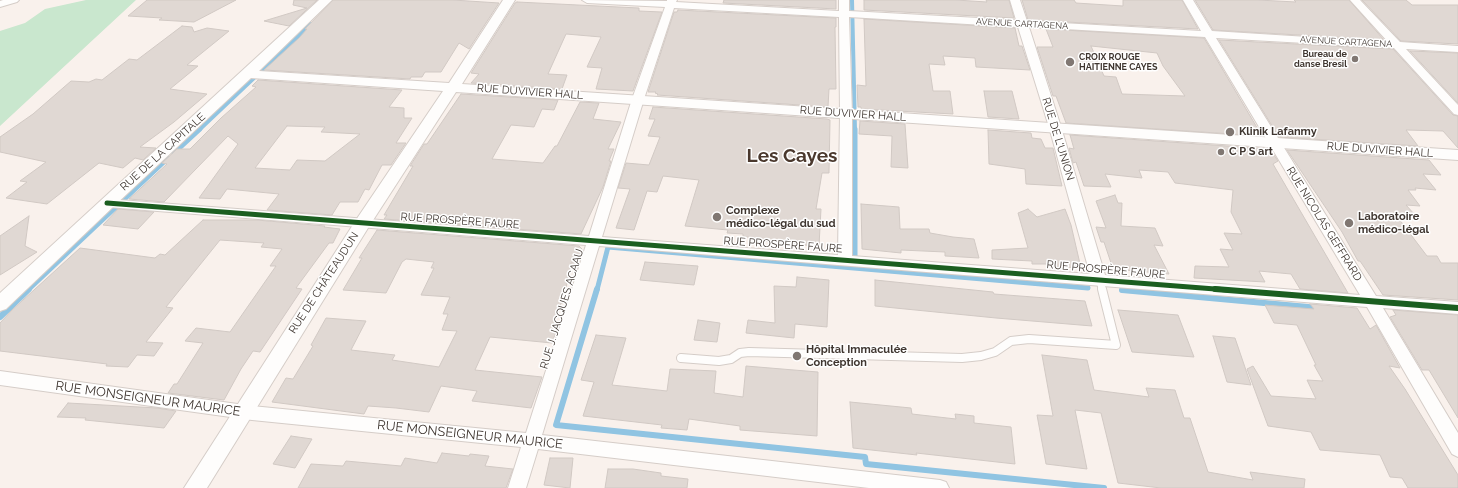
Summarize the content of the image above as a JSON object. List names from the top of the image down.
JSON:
{
  "streets": {
    "street": [
      "AVENUE CARTAGENA",
      "RUE DUVIVIER HALL",
      "RUE DE L'UNION",
      "RUE DE LA CAPITALE",
      "RUE PROSPÈRE FAURE",
      "RUE NICOLAS GEFFRARD",
      "RUE DE CHÂTEAUDUN",
      "RUE J. JACQUES ACAAU",
      "RUE MONSEIGNEUR MAURICE"
    ]
  },
  "crossings": [
    ["AVENUE CARTAGENA", "RUE DE L'UNION"],
    ["AVENUE CARTAGENA", "RUE NICOLAS GEFFRARD"],
    ["AVENUE CARTAGENA", "RUE J. JACQUES ACAAU"],
    ["RUE DUVIVIER HALL", "RUE DE L'UNION"],
    ["RUE DUVIVIER HALL", "RUE DE LA CAPITALE"],
    ["RUE DUVIVIER HALL", "RUE NICOLAS GEFFRARD"],
    ["RUE DUVIVIER HALL", "RUE DE CHÂTEAUDUN"],
    ["RUE DUVIVIER HALL", "RUE J. JACQUES ACAAU"],
    ["RUE DE L'UNION", "RUE PROSPÈRE FAURE"],
    ["RUE DE LA CAPITALE", "RUE PROSPÈRE FAURE"],
    ["RUE PROSPÈRE FAURE", "RUE NICOLAS GEFFRARD"],
    ["RUE PROSPÈRE FAURE", "RUE DE CHÂTEAUDUN"],
    ["RUE PROSPÈRE FAURE", "RUE J. JACQUES ACAAU"],
    ["RUE DE CHÂTEAUDUN", "RUE MONSEIGNEUR MAURICE"],
    ["RUE J. JACQUES ACAAU", "RUE MONSEIGNEUR MAURICE"]
  ],
  "districts": ["Les Cayes"],
  "places": [
    "Bureau de danse Bresil",
    "CROIX ROUGE HAITIENNE CAYES",
    "Klinik Lafanmy",
    "C P S art",
    "Complexe médico-légal du sud",
    "Laboratoire médico-légal",
    "Hôpital Immaculée Conception"
  ]
}
